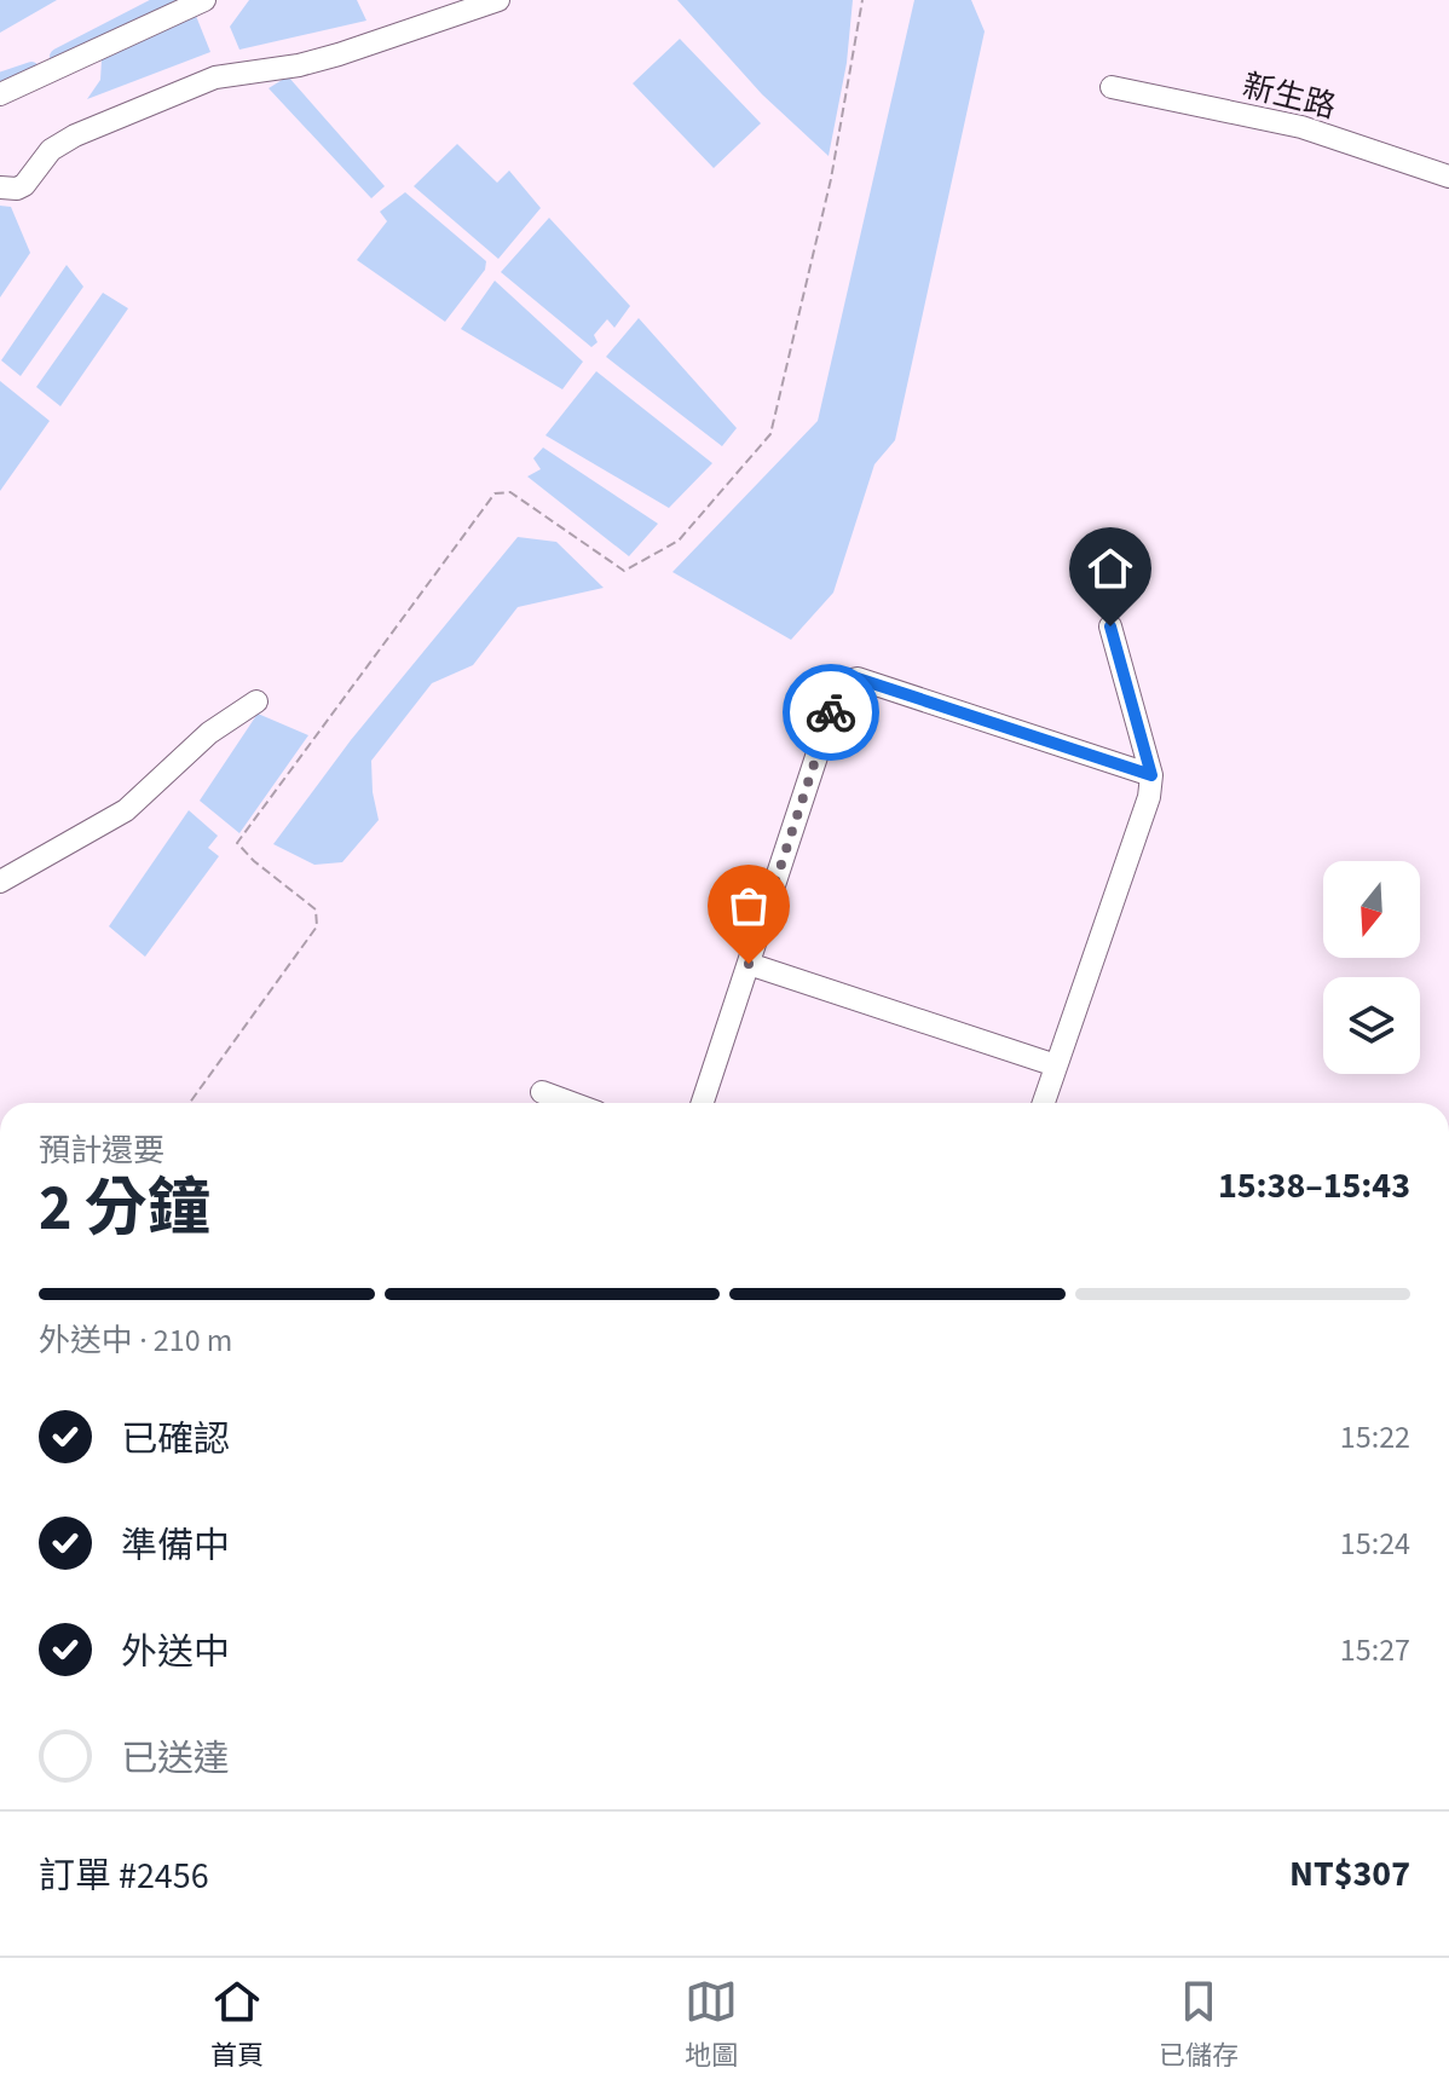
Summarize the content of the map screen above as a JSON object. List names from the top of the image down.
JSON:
{
  "streets": {
    "street": ["新生路"]
  },
  "north": "bottom",
  "page": {
    "heading": ["2 分鐘", "預計還要", "15:38–15:43"],
    "panel": ["訂單 #2456", "NT$307"],
    "bar": "外送中 · 210 m",
    "list": [
      ["已確認", "15:22"],
      ["準備中", "15:24"],
      ["外送中", "15:27"],
      "已送達"
    ],
    "tabs": ["首頁", "地圖", "已儲存"]
  }
}
